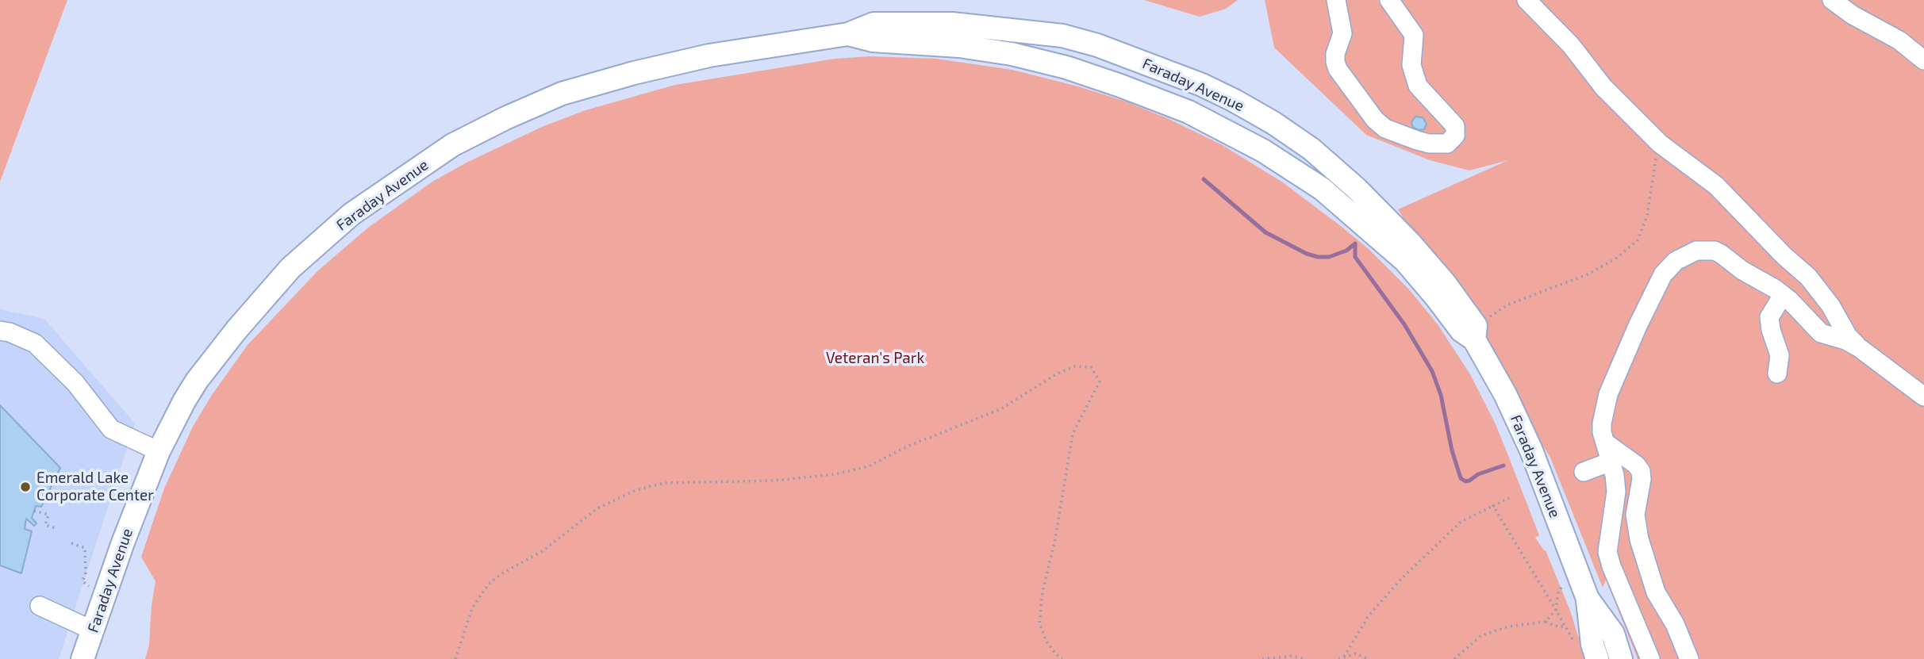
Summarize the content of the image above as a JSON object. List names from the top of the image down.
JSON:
{
  "streets": {
    "main road": ["Faraday Avenue"]
  },
  "parks": ["Veteran's Park"],
  "places": ["Emerald Lake Corporate Center"]
}
